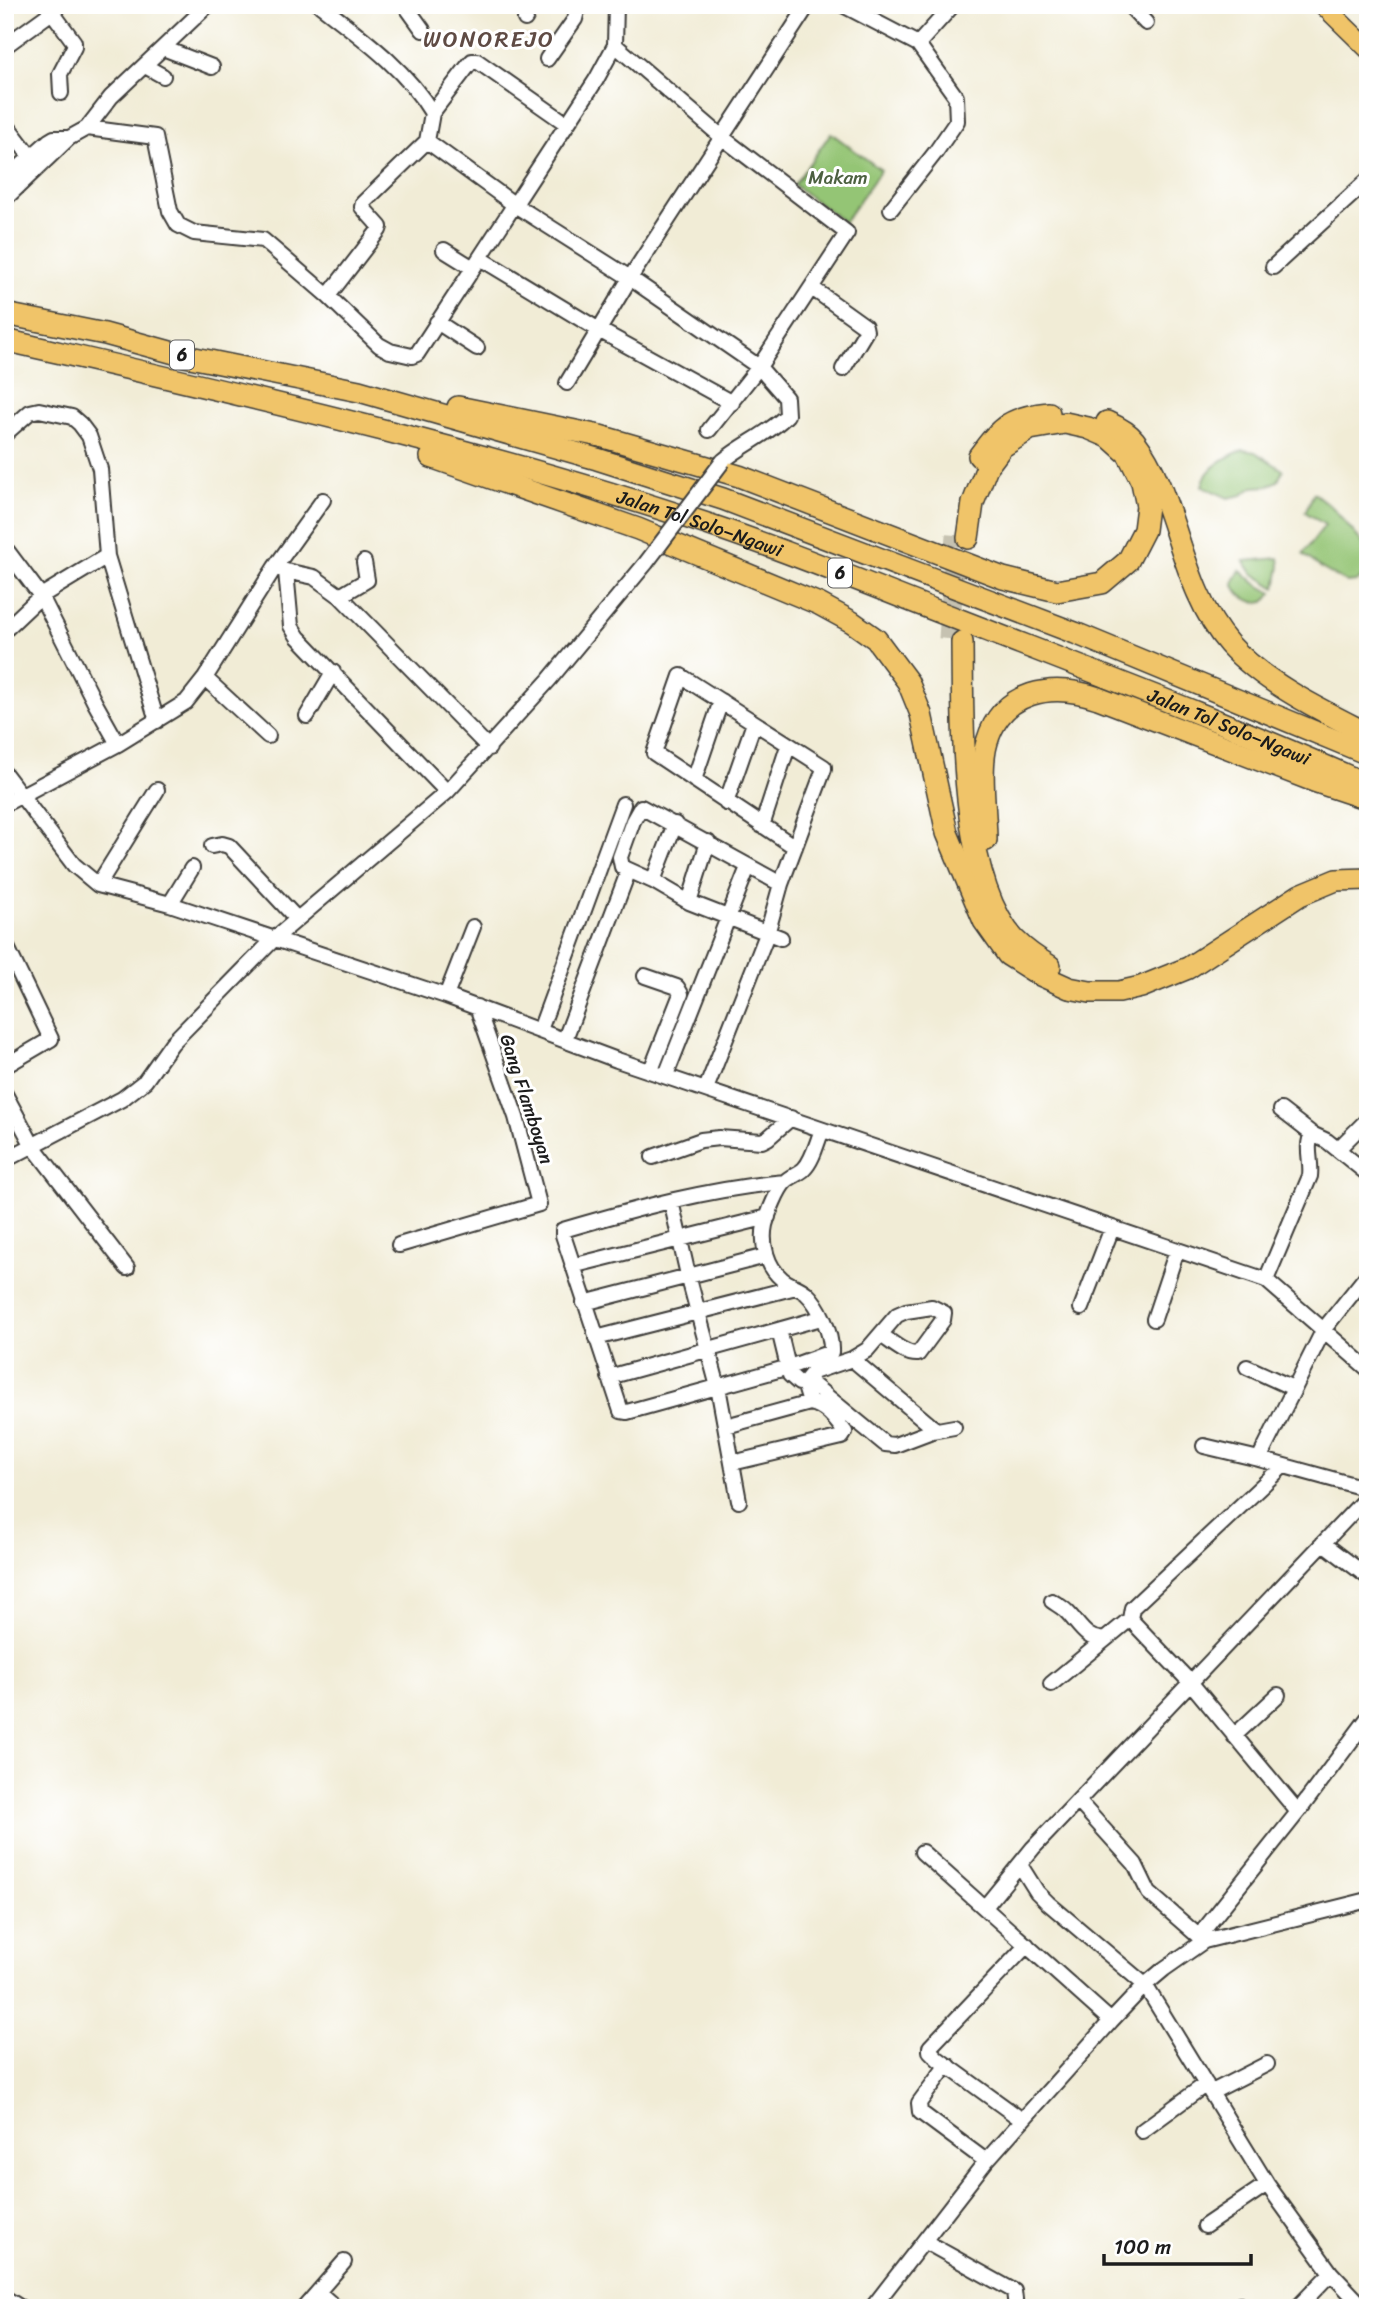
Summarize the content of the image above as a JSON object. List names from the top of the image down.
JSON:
{
  "streets": {
    "highway": ["6", "Jalan Tol Solo–Ngawi"],
    "street": ["Gang Flamboyan"]
  },
  "districts": ["WONOREJO"],
  "parks": ["Makam"],
  "scale_bar": "100 m"
}
